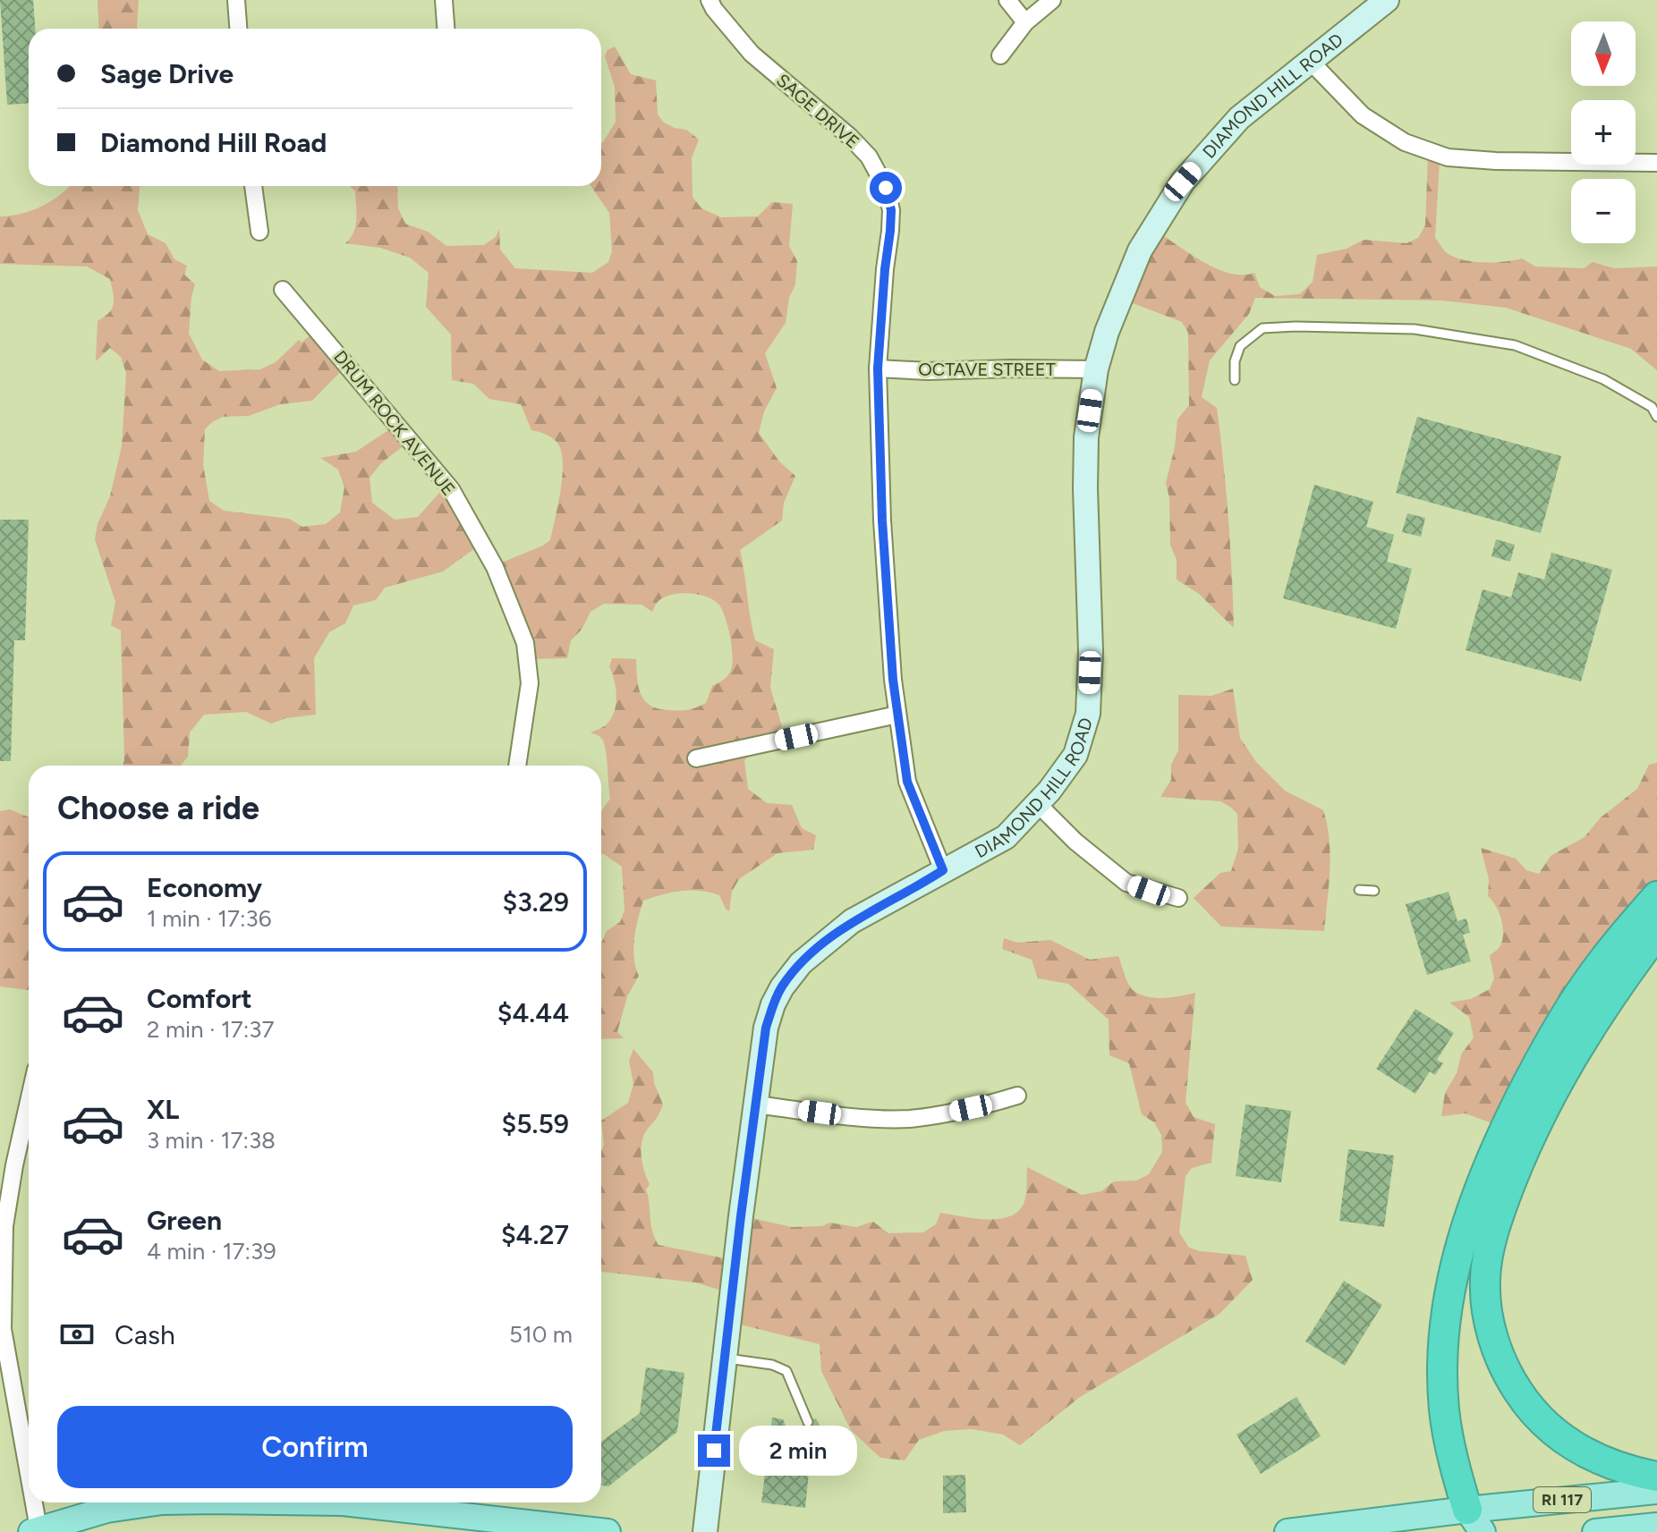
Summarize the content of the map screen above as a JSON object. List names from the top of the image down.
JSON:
{
  "streets": {
    "main road": ["RI 117"],
    "street": [
      "DIAMOND HILL ROAD",
      "SAGE DRIVE",
      "OCTAVE STREET",
      "DRUM ROCK AVENUE"
    ]
  },
  "crossings": [
    ["DIAMOND HILL ROAD", "SAGE DRIVE"],
    ["DIAMOND HILL ROAD", "OCTAVE STREET"],
    ["SAGE DRIVE", "OCTAVE STREET"]
  ],
  "north": "bottom",
  "page": {
    "map_buttons": ["+", "−"],
    "banner": ["Sage Drive", "Diamond Hill Road"],
    "heading": "Choose a ride",
    "list": [
      {
        "name": "Economy",
        "note": "1 min · 17:36",
        "value": "$3.29"
      },
      {
        "name": "Comfort",
        "note": "2 min · 17:37",
        "value": "$4.44"
      },
      {
        "name": "XL",
        "note": "3 min · 17:38",
        "value": "$5.59"
      },
      {
        "name": "Green",
        "note": "4 min · 17:39",
        "value": "$4.27"
      }
    ],
    "pay": ["Cash", "510 m"],
    "buttons": "Confirm",
    "bubble": "2 min"
  }
}
